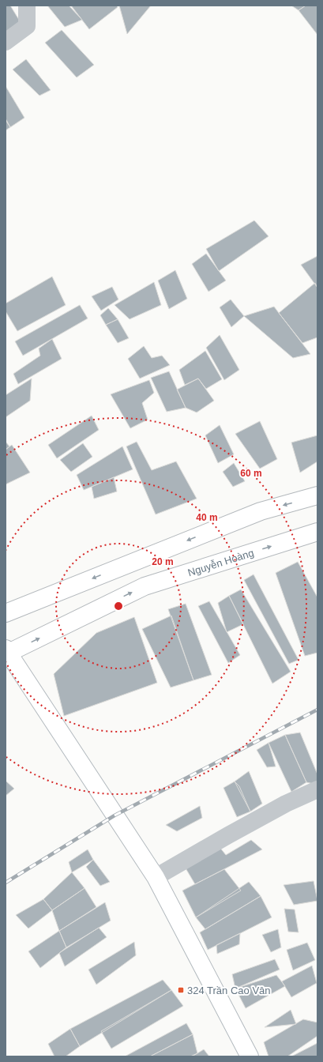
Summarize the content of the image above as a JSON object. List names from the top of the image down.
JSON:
{
  "streets": {
    "main road": ["Nguyễn Hoàng"]
  },
  "places": {
    "transit": ["324 Trần Cao Vân"]
  },
  "rings": ["60 m", "40 m", "20 m"]
}
